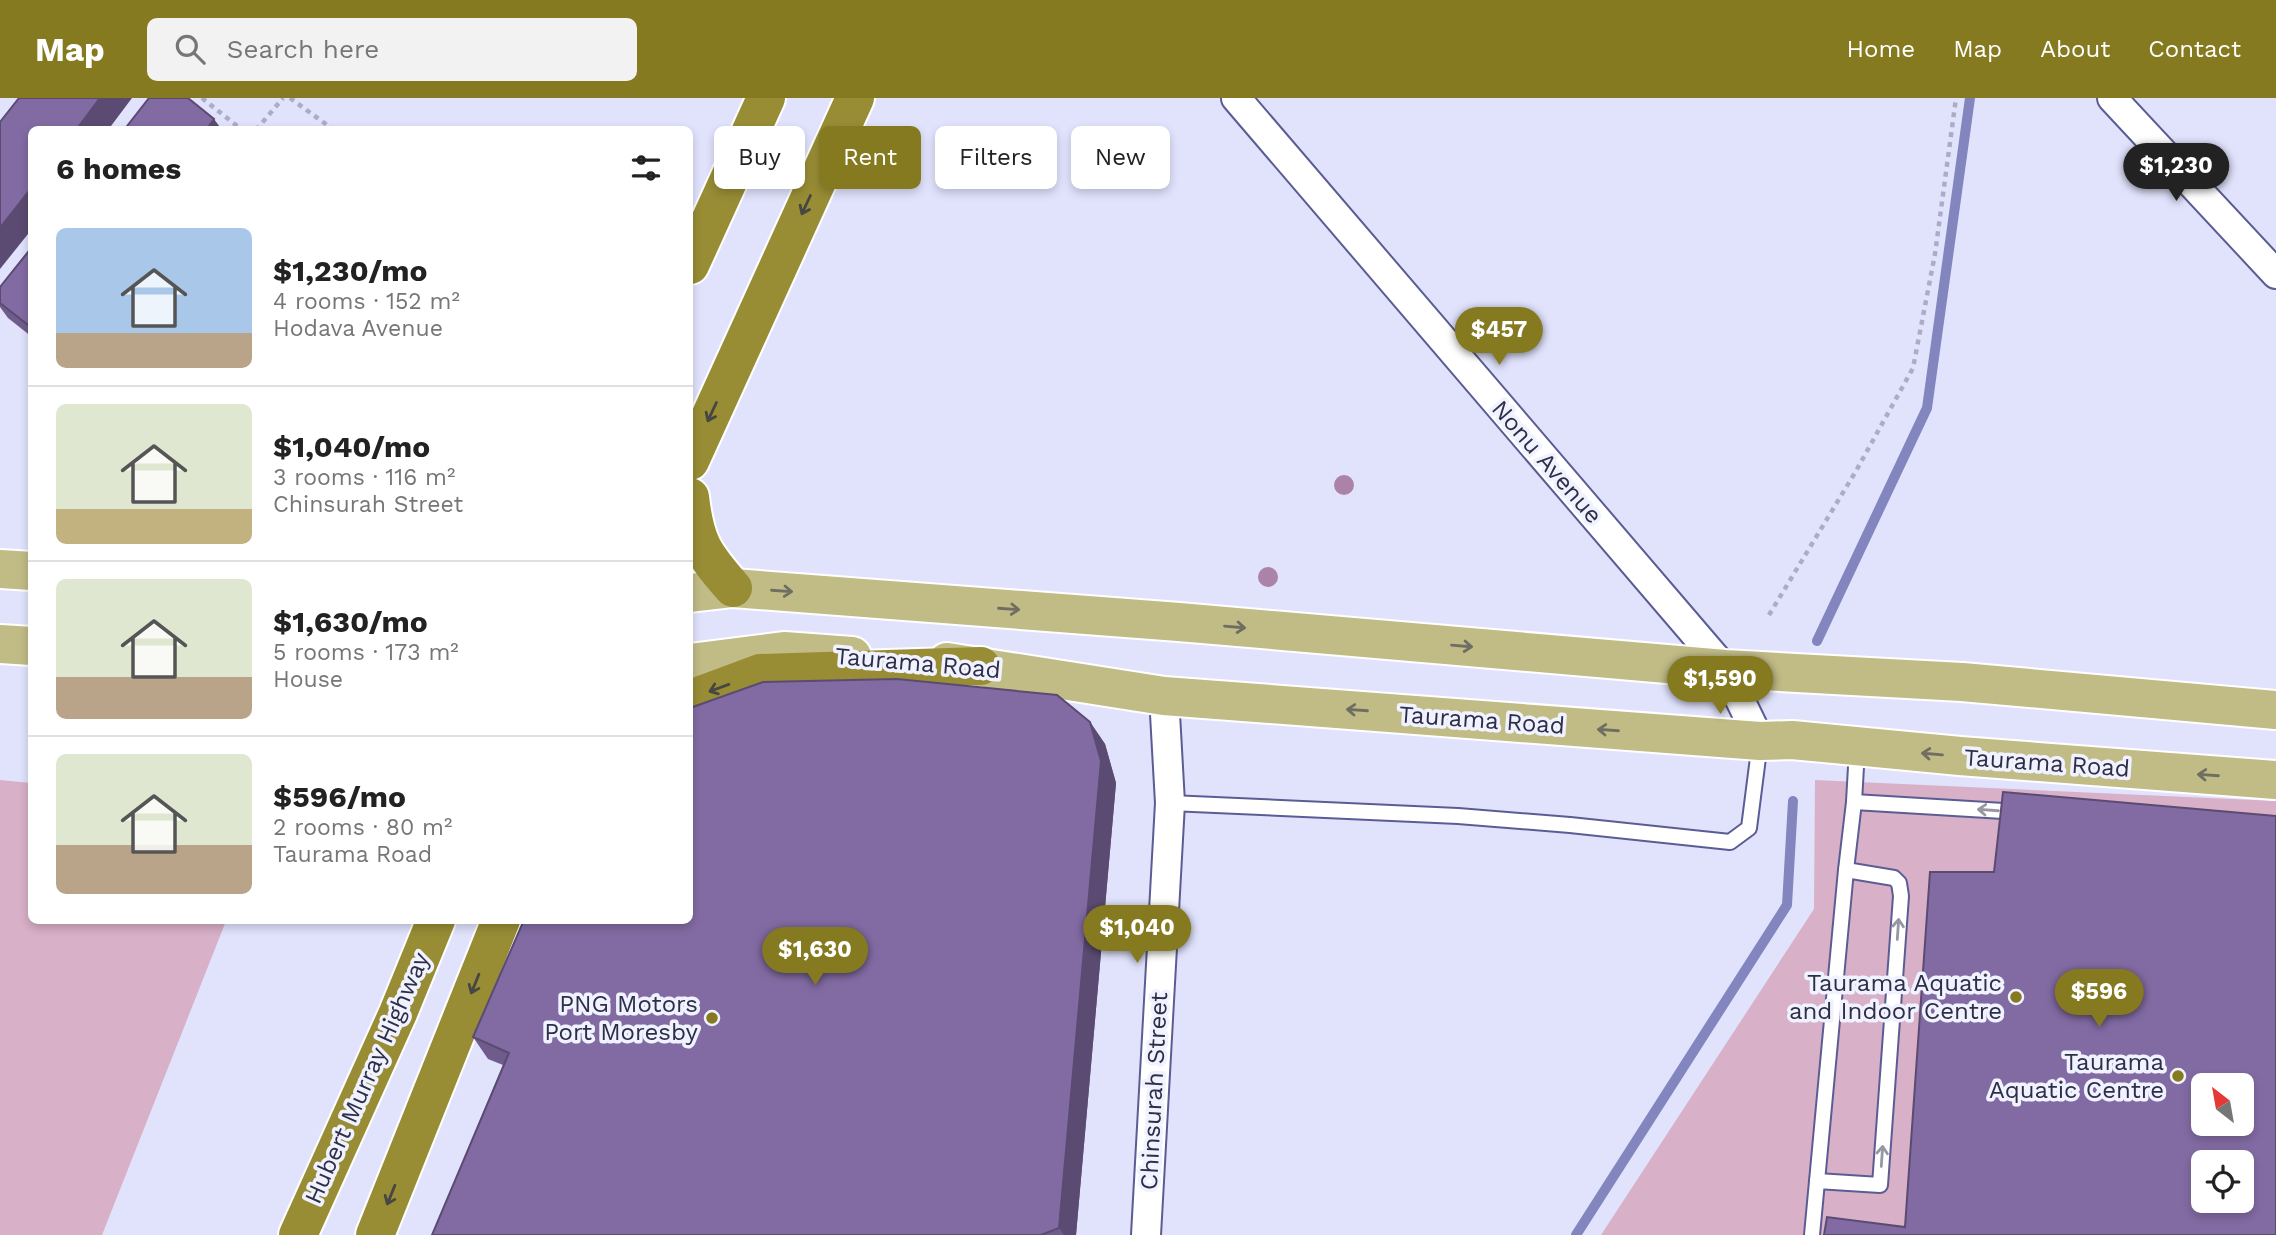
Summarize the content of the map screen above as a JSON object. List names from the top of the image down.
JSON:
{
  "streets": {
    "highway": ["Hubert Murray Highway"],
    "main road": ["Taurama Road"],
    "street": ["Nonu Avenue", "Chinsurah Street"]
  },
  "crossings": [
    ["Nonu Avenue", "Taurama Road"],
    ["Taurama Road", "Chinsurah Street"]
  ],
  "places": ["Taurama Aquatic and Indoor Centre", "PNG Motors Port Moresby", "Taurama Aquatic Centre"],
  "north": "top left",
  "page": {
    "header": "Map",
    "search": "Search here",
    "nav": [
      "Home",
      "Map",
      "About",
      "Contact"
    ],
    "chip": [
      "Buy",
      "Rent",
      "Filters",
      "New"
    ],
    "heading": "6 homes",
    "price": [
      "$1,230",
      "$457",
      "$1,590",
      "$1,040",
      "$1,630",
      "$596"
    ],
    "list": [
      {
        "name": "$1,230/mo",
        "note": "4 rooms · 152 m² · Hodava Avenue"
      },
      {
        "name": "$1,040/mo",
        "note": "3 rooms · 116 m² · Chinsurah Street"
      },
      {
        "name": "$1,630/mo",
        "note": "5 rooms · 173 m² · House"
      },
      {
        "name": "$596/mo",
        "note": "2 rooms · 80 m² · Taurama Road"
      }
    ]
  }
}
